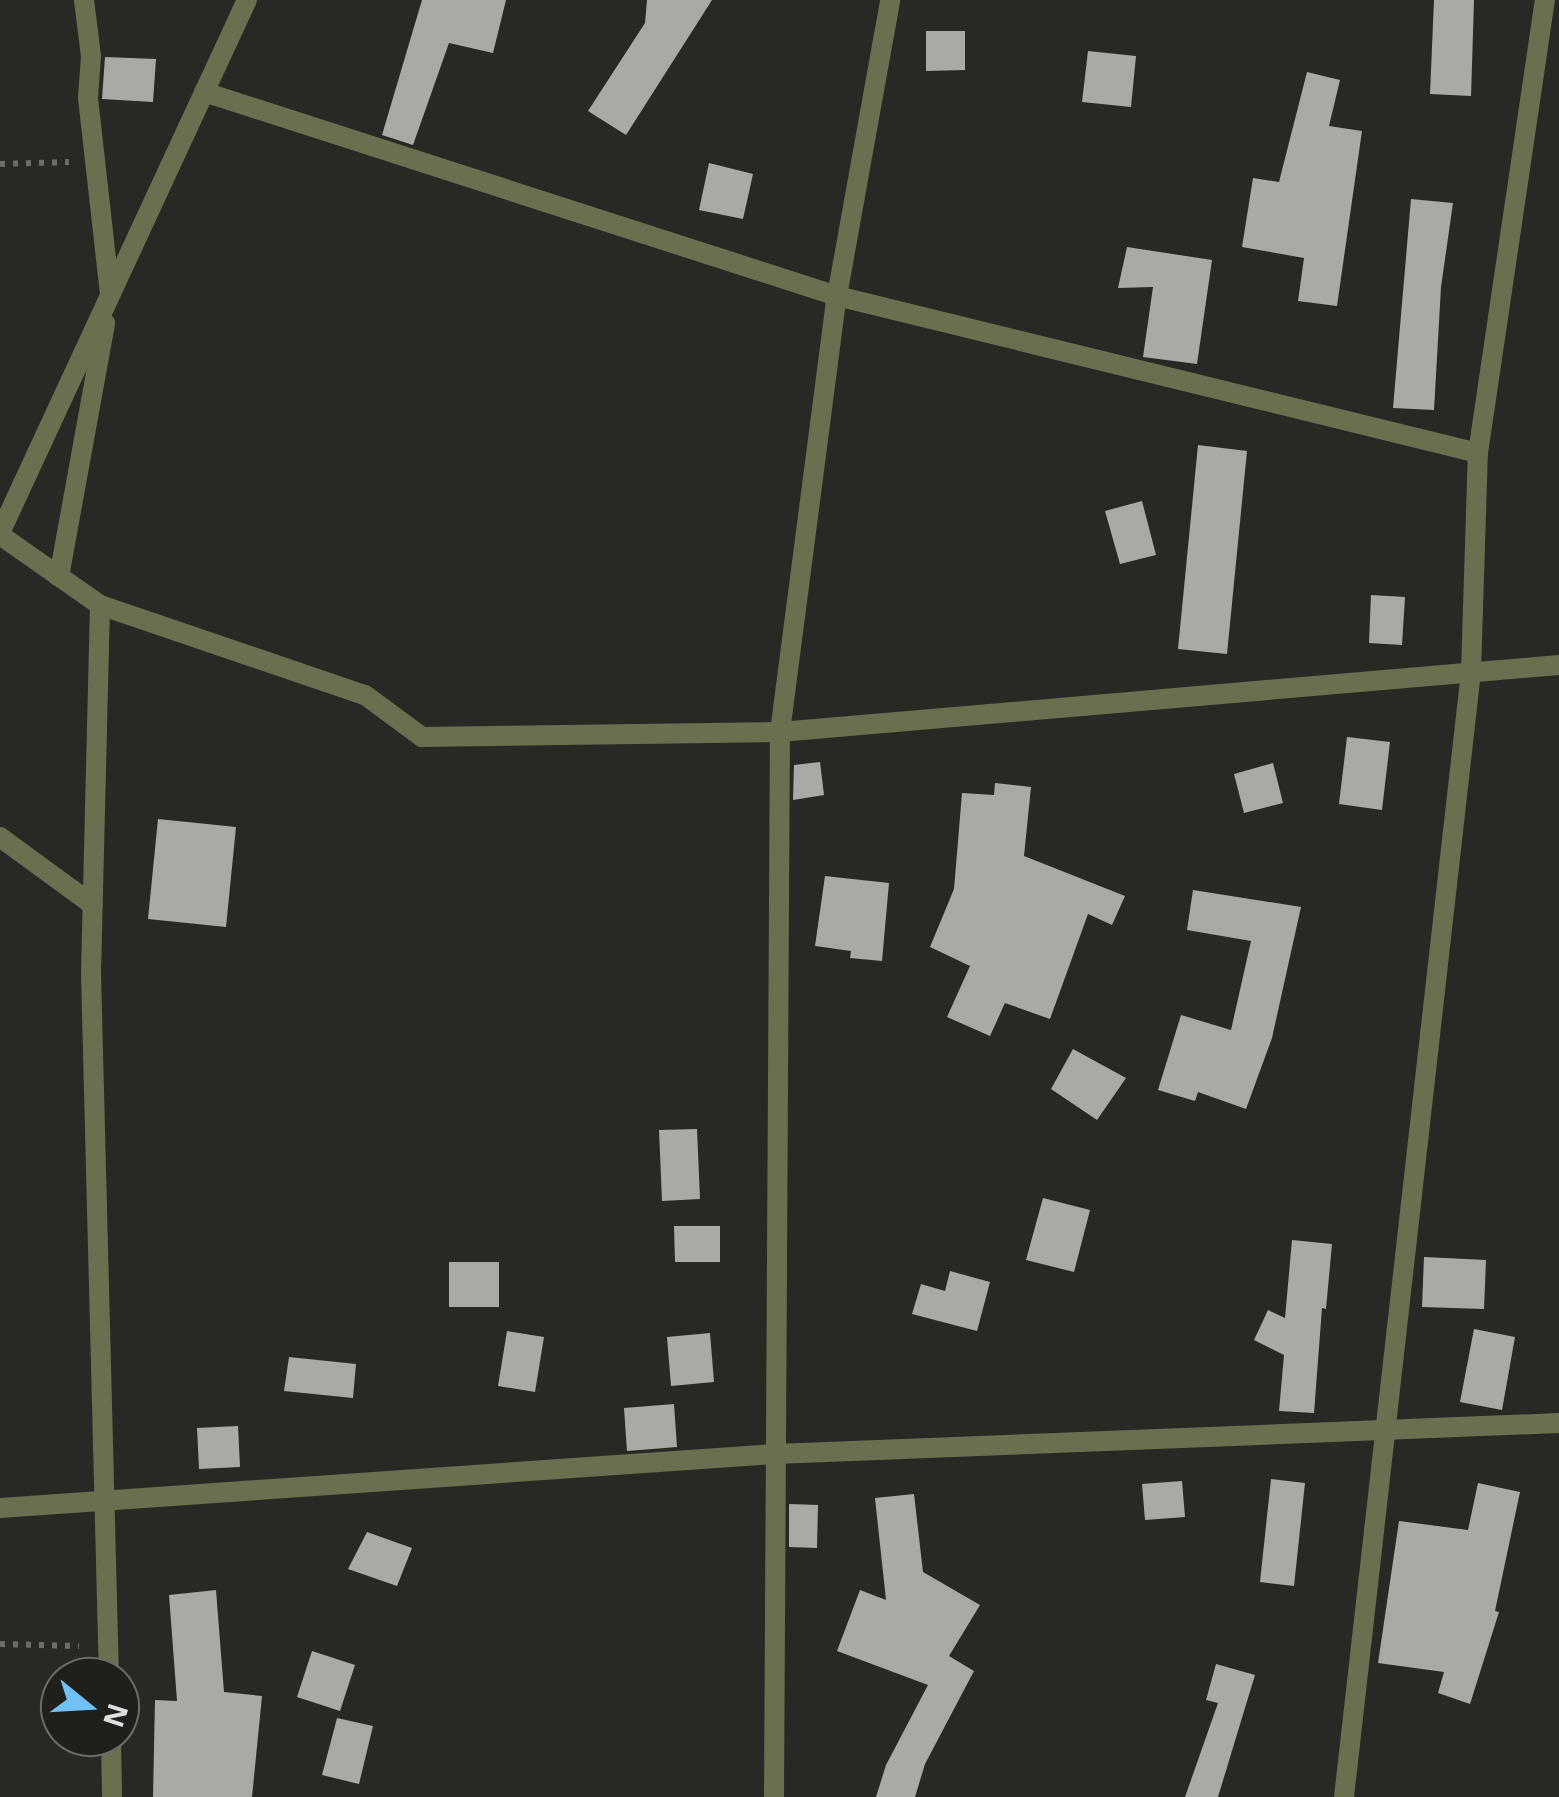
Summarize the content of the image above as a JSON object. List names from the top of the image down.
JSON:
{
  "north": "right"
}
